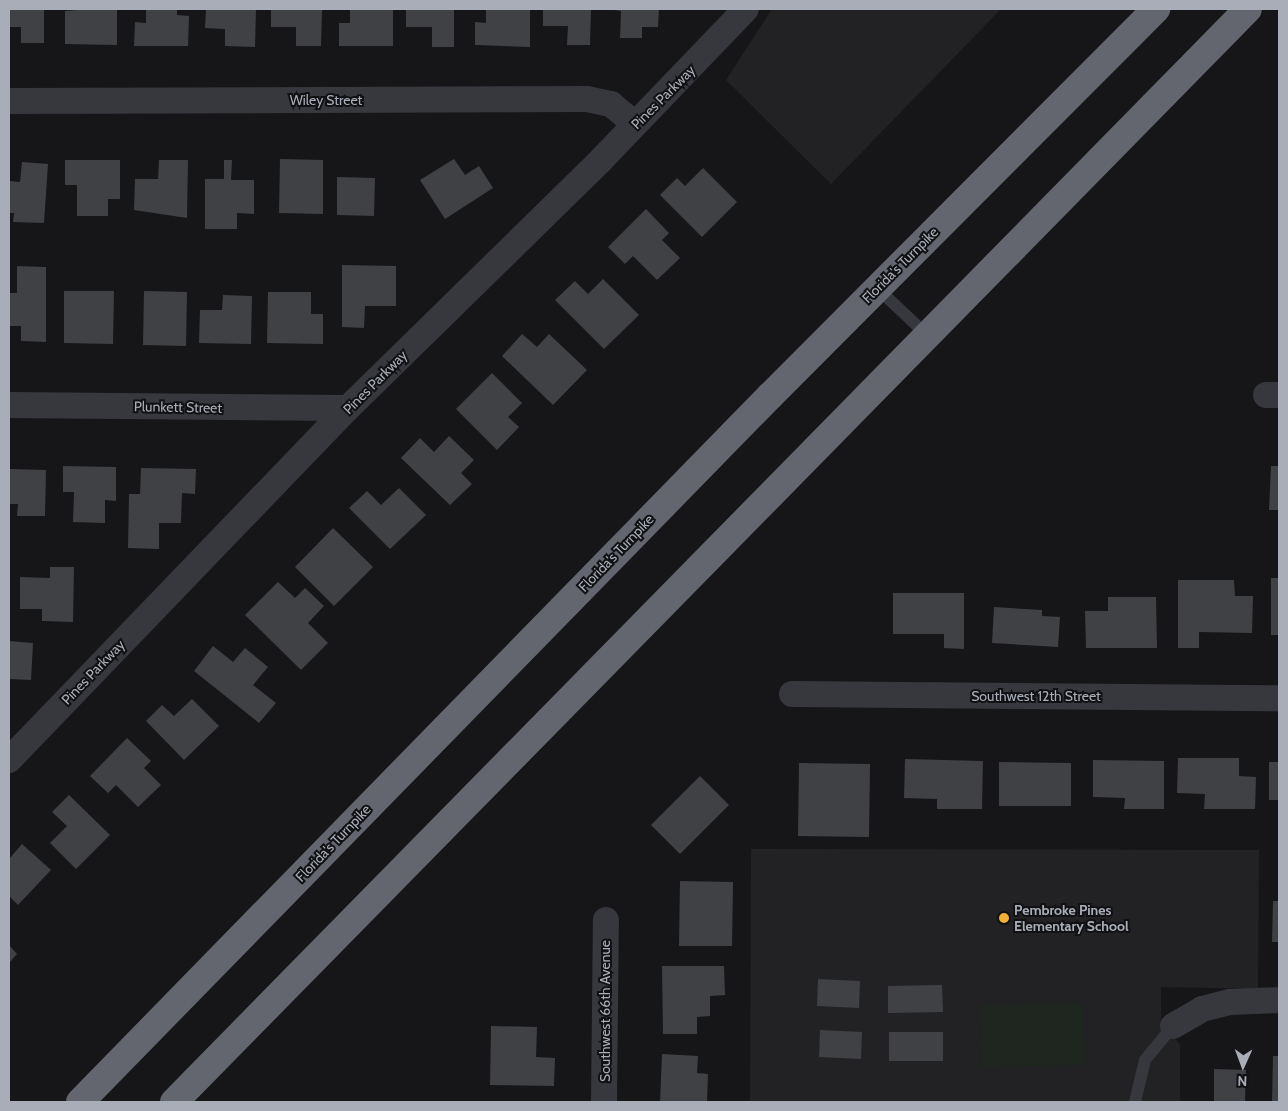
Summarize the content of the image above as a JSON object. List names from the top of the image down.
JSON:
{
  "streets": {
    "highway": ["Florida's Turnpike"],
    "street": [
      "Pines Parkway",
      "Wiley Street",
      "Plunkett Street",
      "Southwest 12th Street",
      "Southwest 66th Avenue"
    ]
  },
  "crossings": [
    ["Pines Parkway", "Wiley Street"],
    ["Pines Parkway", "Plunkett Street"]
  ],
  "places": ["Pembroke Pines Elementary School"],
  "north": "bottom"
}
